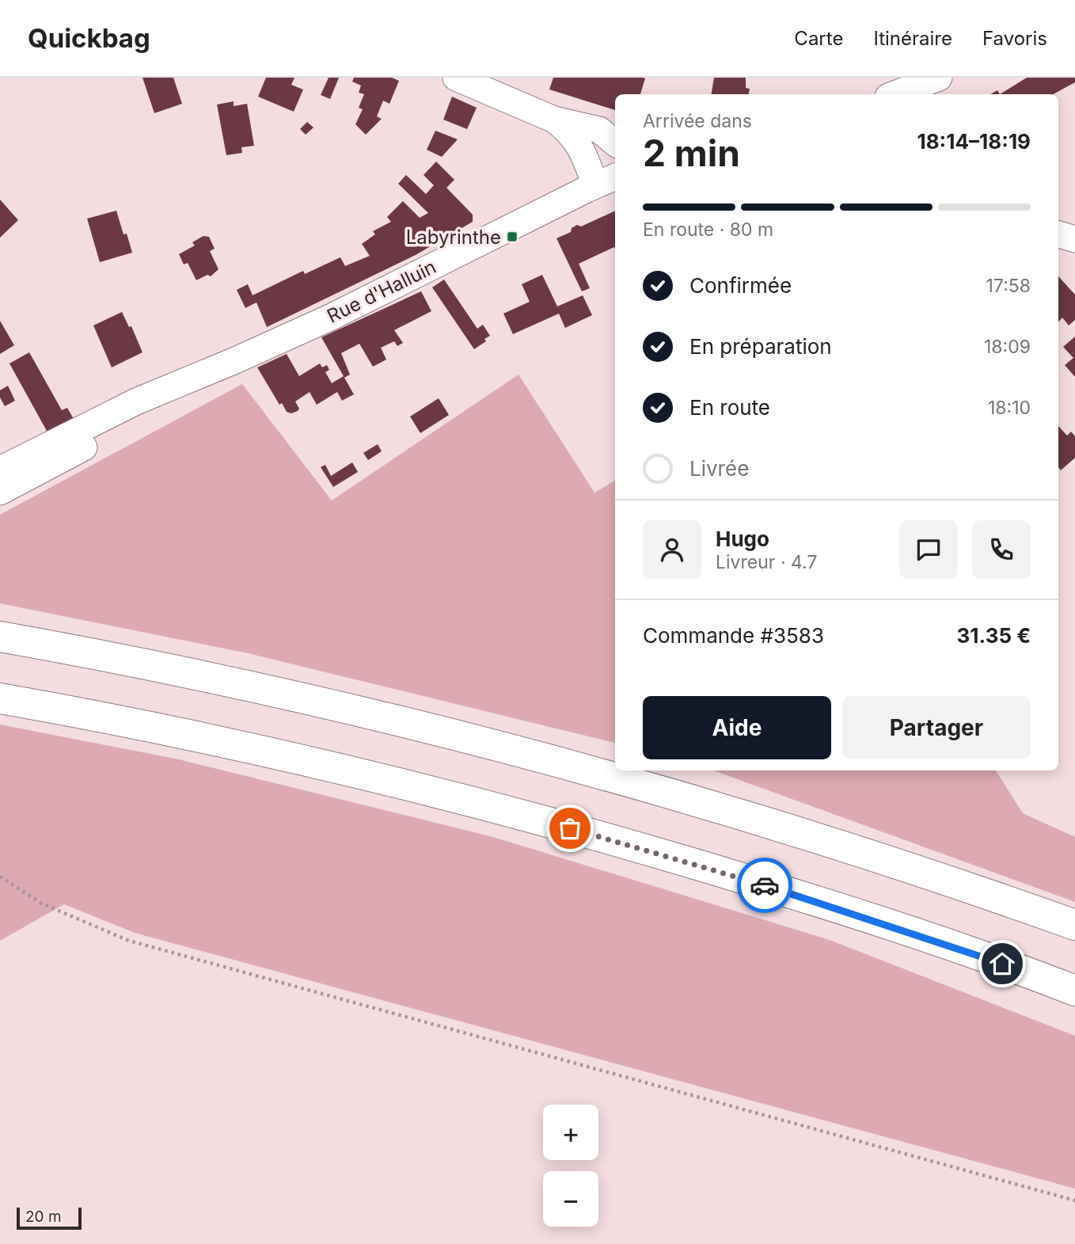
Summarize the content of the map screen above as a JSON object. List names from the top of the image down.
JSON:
{
  "streets": {
    "main road": ["Rue d'Halluin"]
  },
  "places": {
    "transit": ["Labyrinthe"]
  },
  "scale_bar": "20 m",
  "page": {
    "header": "Quickbag",
    "nav": ["Carte", "Itinéraire", "Favoris"],
    "heading": ["2 min", "Arrivée dans", "18:14–18:19"],
    "panel": [
      "Hugo",
      "Livreur · 4.7",
      "Commande #3583",
      "31.35 €"
    ],
    "bar": "En route · 80 m",
    "list": [
      ["Confirmée", "17:58"],
      ["En préparation", "18:09"],
      ["En route", "18:10"],
      "Livrée"
    ],
    "buttons": ["Aide", "Partager"],
    "map_buttons": ["+", "−"],
    "scale": "20 m"
  }
}
